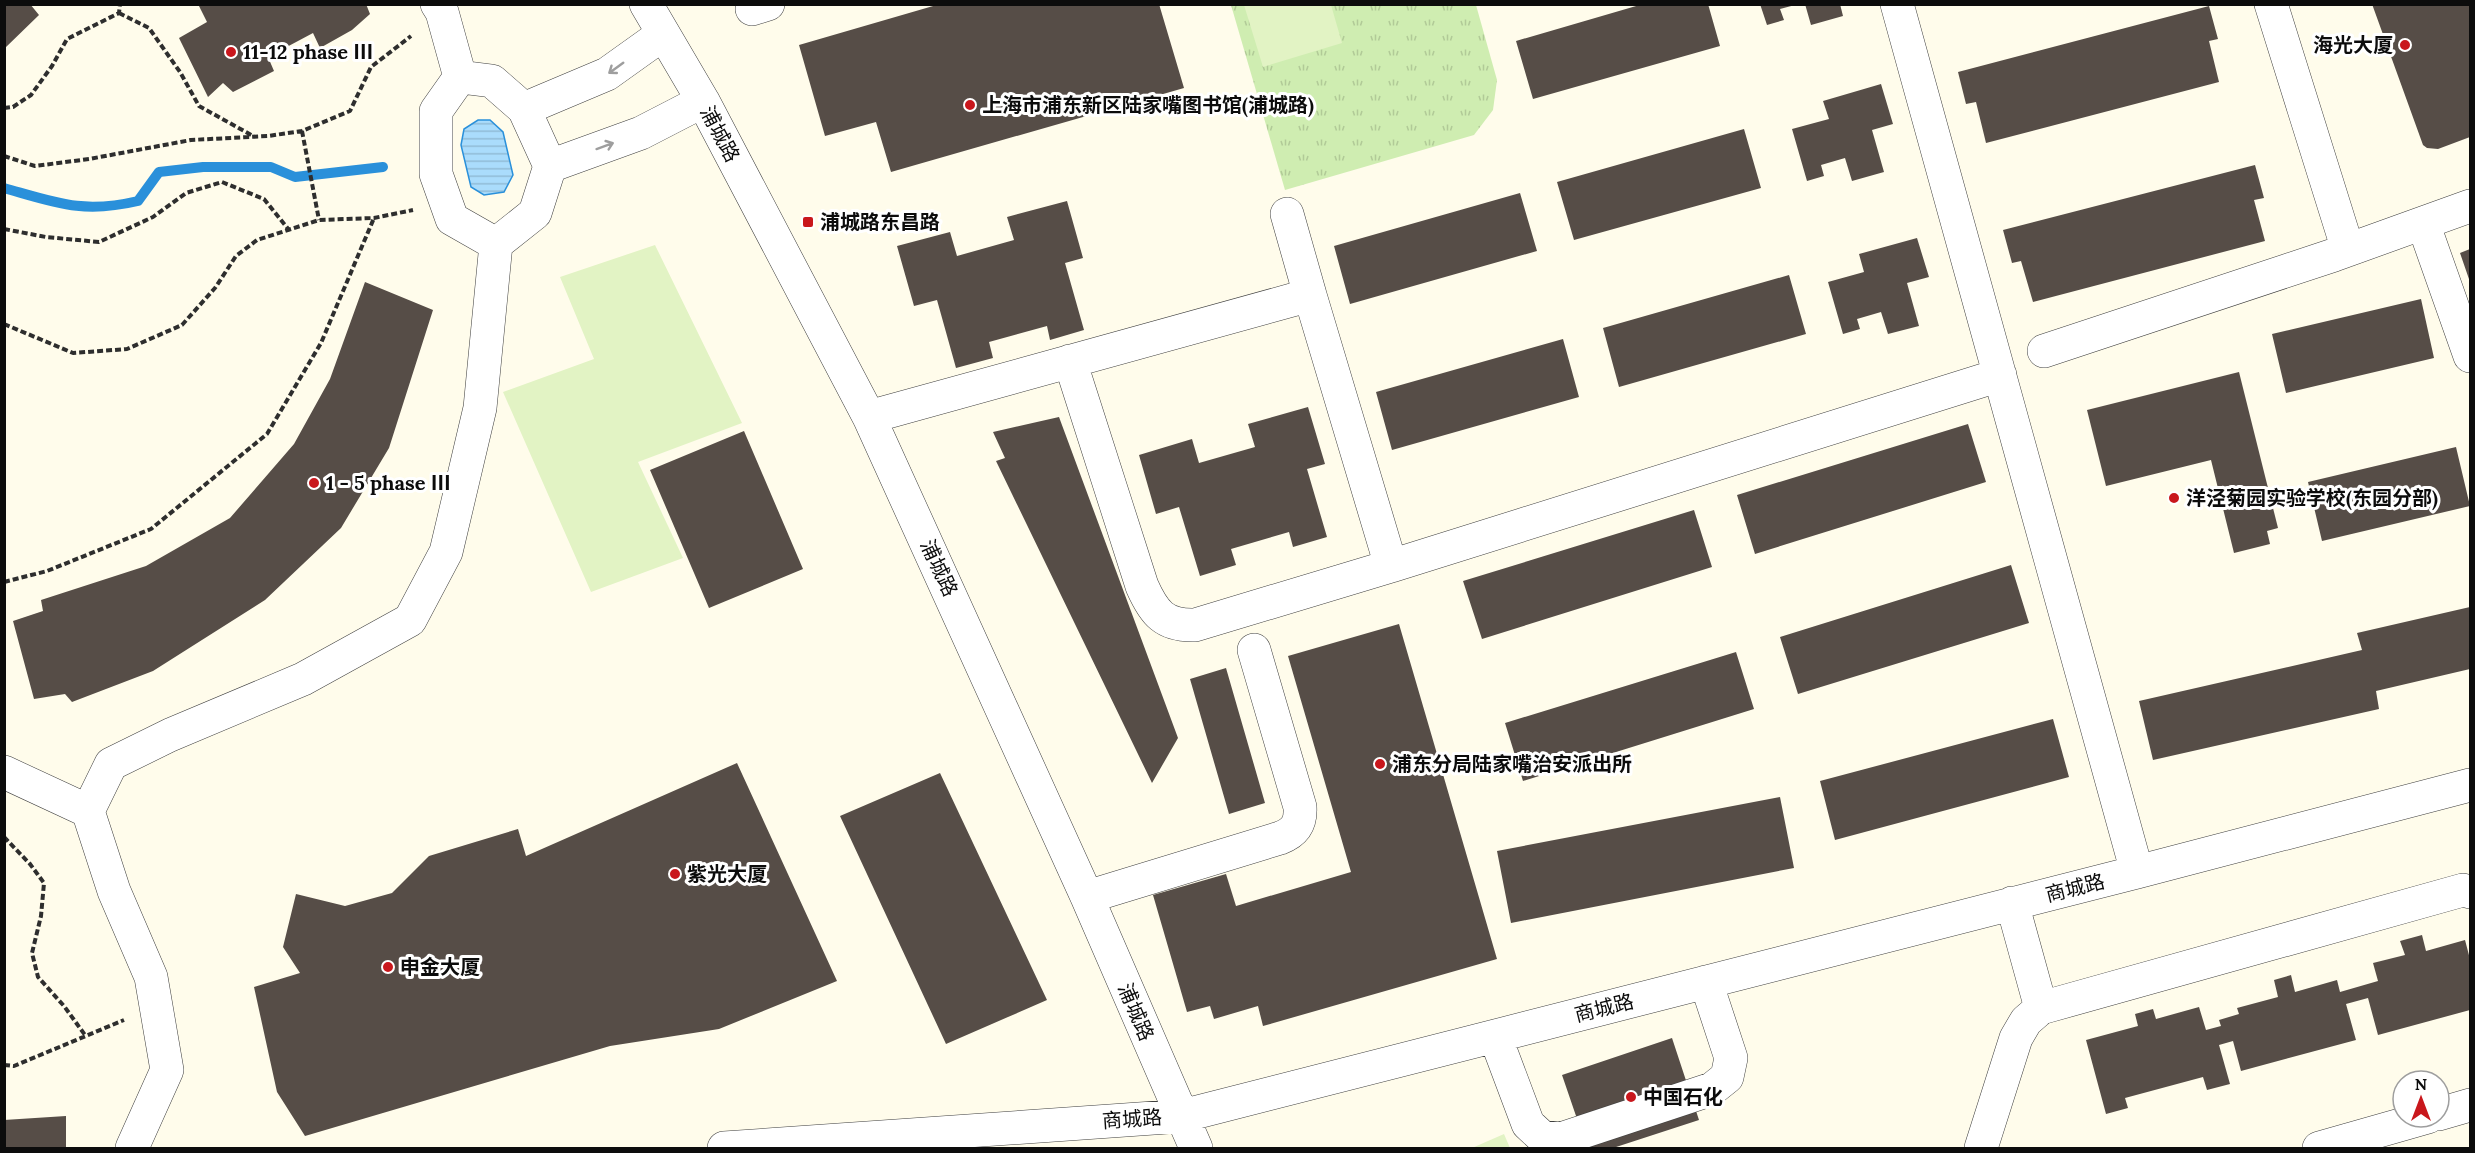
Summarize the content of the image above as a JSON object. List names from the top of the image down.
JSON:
{
  "streets": {
    "street": ["浦城路", "商城路"]
  },
  "crossings": [
    ["浦城路", "商城路"]
  ],
  "places": {
    "other": [
      "海光大厦",
      "11-12 phase Ⅲ",
      "上海市浦东新区陆家嘴图书馆(浦城路)",
      "1 - 5 phase Ⅲ",
      "洋泾菊园实验学校(东园分部)",
      "浦东分局陆家嘴治安派出所",
      "紫光大厦",
      "申金大厦",
      "中国石化"
    ],
    "transit": ["浦城路东昌路"]
  },
  "north": "top"
}
